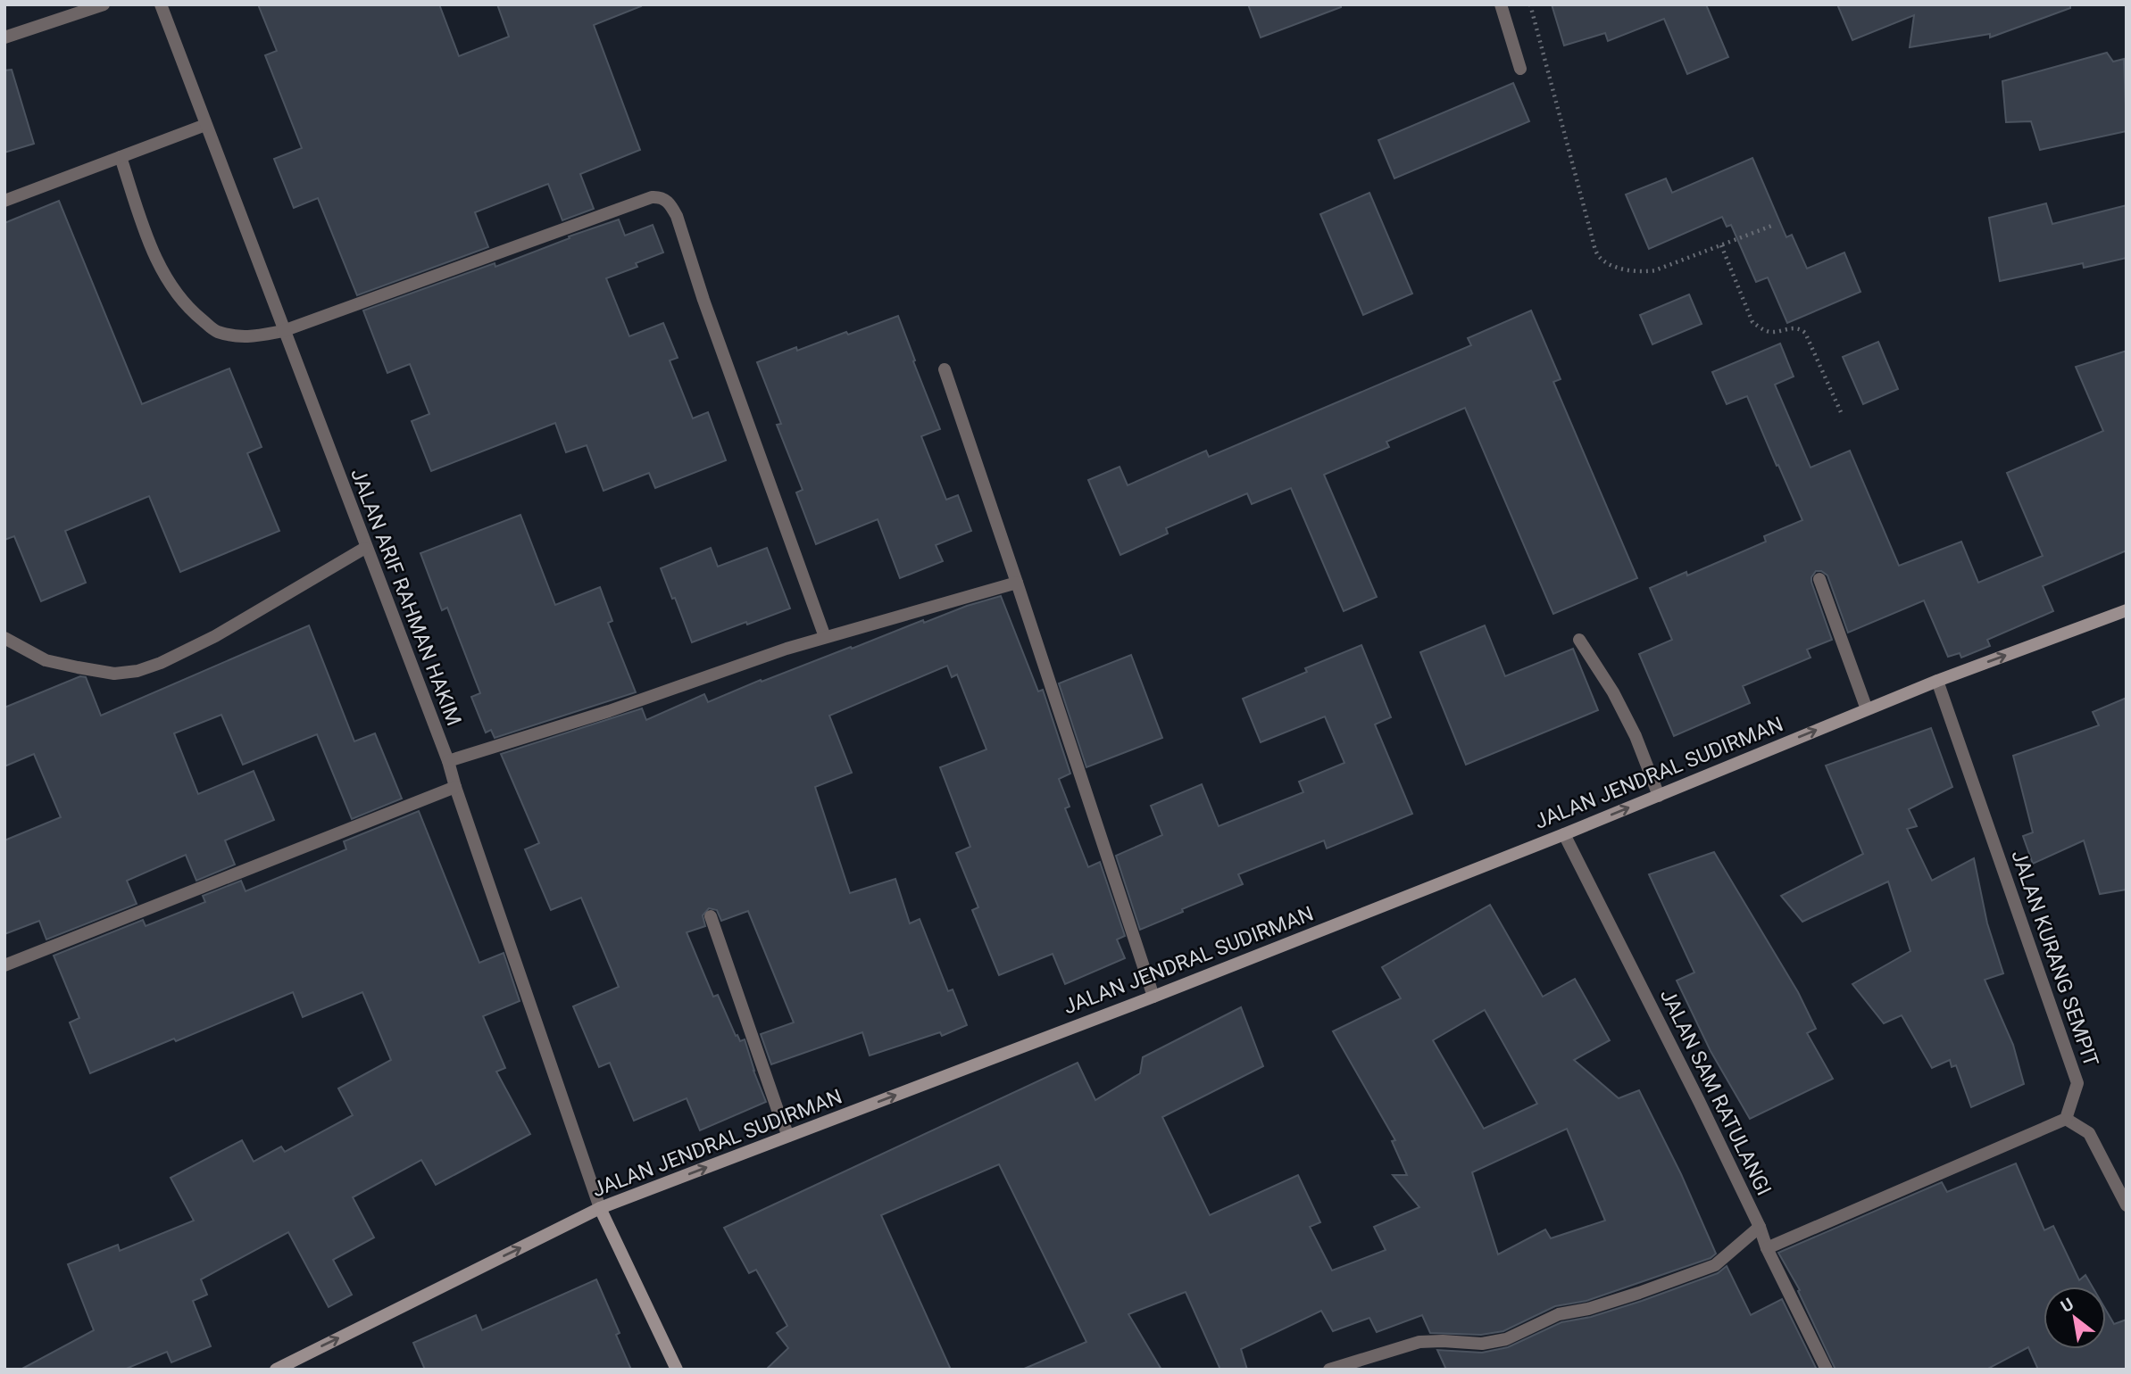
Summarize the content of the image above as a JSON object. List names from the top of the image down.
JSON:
{
  "streets": {
    "street": [
      "JALAN ARIF RAHMAN HAKIM",
      "JALAN JENDRAL SUDIRMAN",
      "JALAN KURANG SEMPIT",
      "JALAN SAM RATULANGI"
    ]
  },
  "crossings": [
    ["JALAN ARIF RAHMAN HAKIM", "JALAN JENDRAL SUDIRMAN"],
    ["JALAN JENDRAL SUDIRMAN", "JALAN KURANG SEMPIT"],
    ["JALAN JENDRAL SUDIRMAN", "JALAN SAM RATULANGI"]
  ],
  "one_way": ["JALAN JENDRAL SUDIRMAN"],
  "north": "top left"
}
